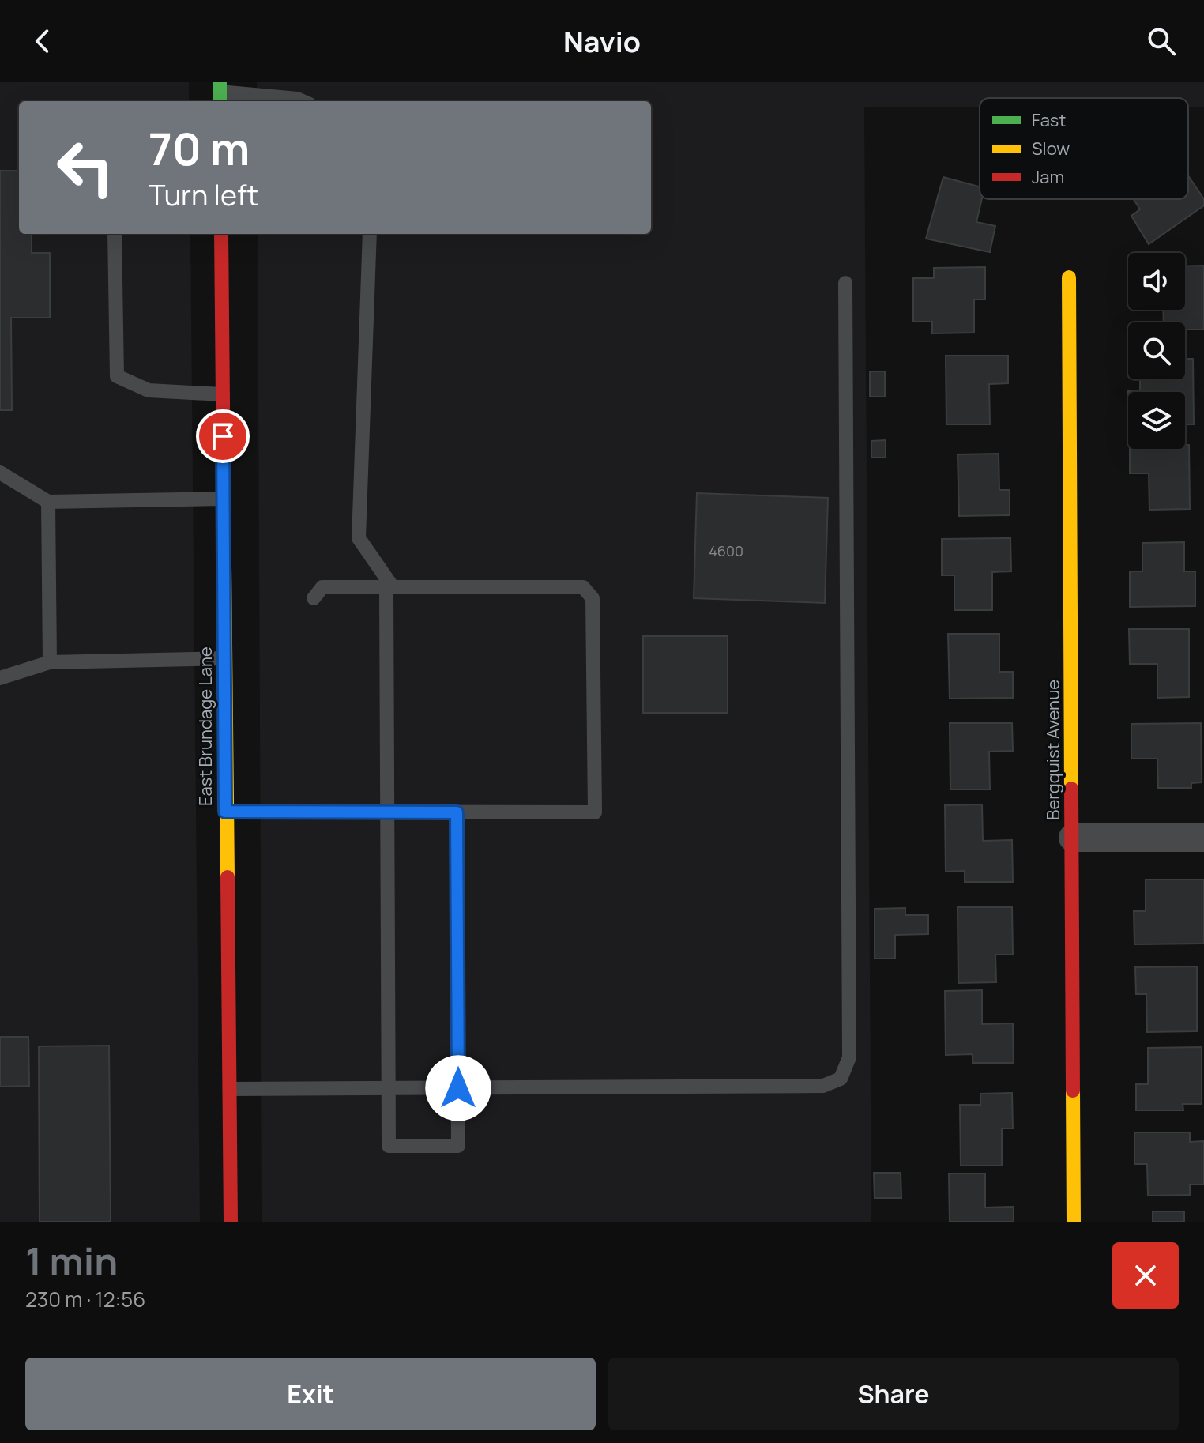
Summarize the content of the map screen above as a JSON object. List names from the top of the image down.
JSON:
{
  "streets": {
    "main road": ["East Brundage Lane", "Bergquist Avenue"]
  },
  "house_numbers": ["4600"],
  "legend": ["Fast", "Slow", "Jam"],
  "page": {
    "header": "Navio",
    "turn": ["70 m", "Turn left"],
    "heading": ["1 min", "230 m · 12:56"],
    "buttons": ["Exit", "Share"]
  }
}
